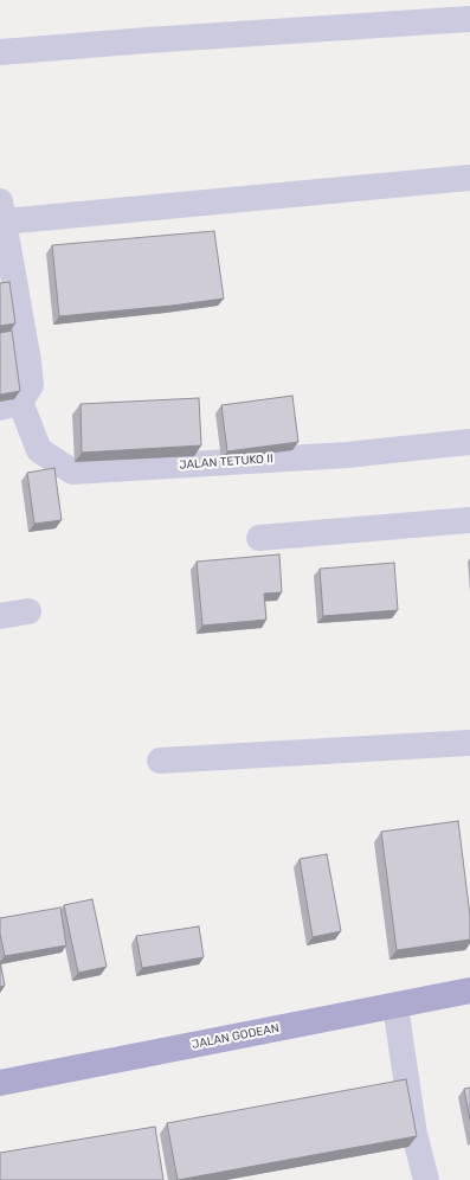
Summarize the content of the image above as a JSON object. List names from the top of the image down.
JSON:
{
  "streets": {
    "main road": ["JALAN GODEAN"],
    "street": ["JALAN TETUKO II"]
  }
}
